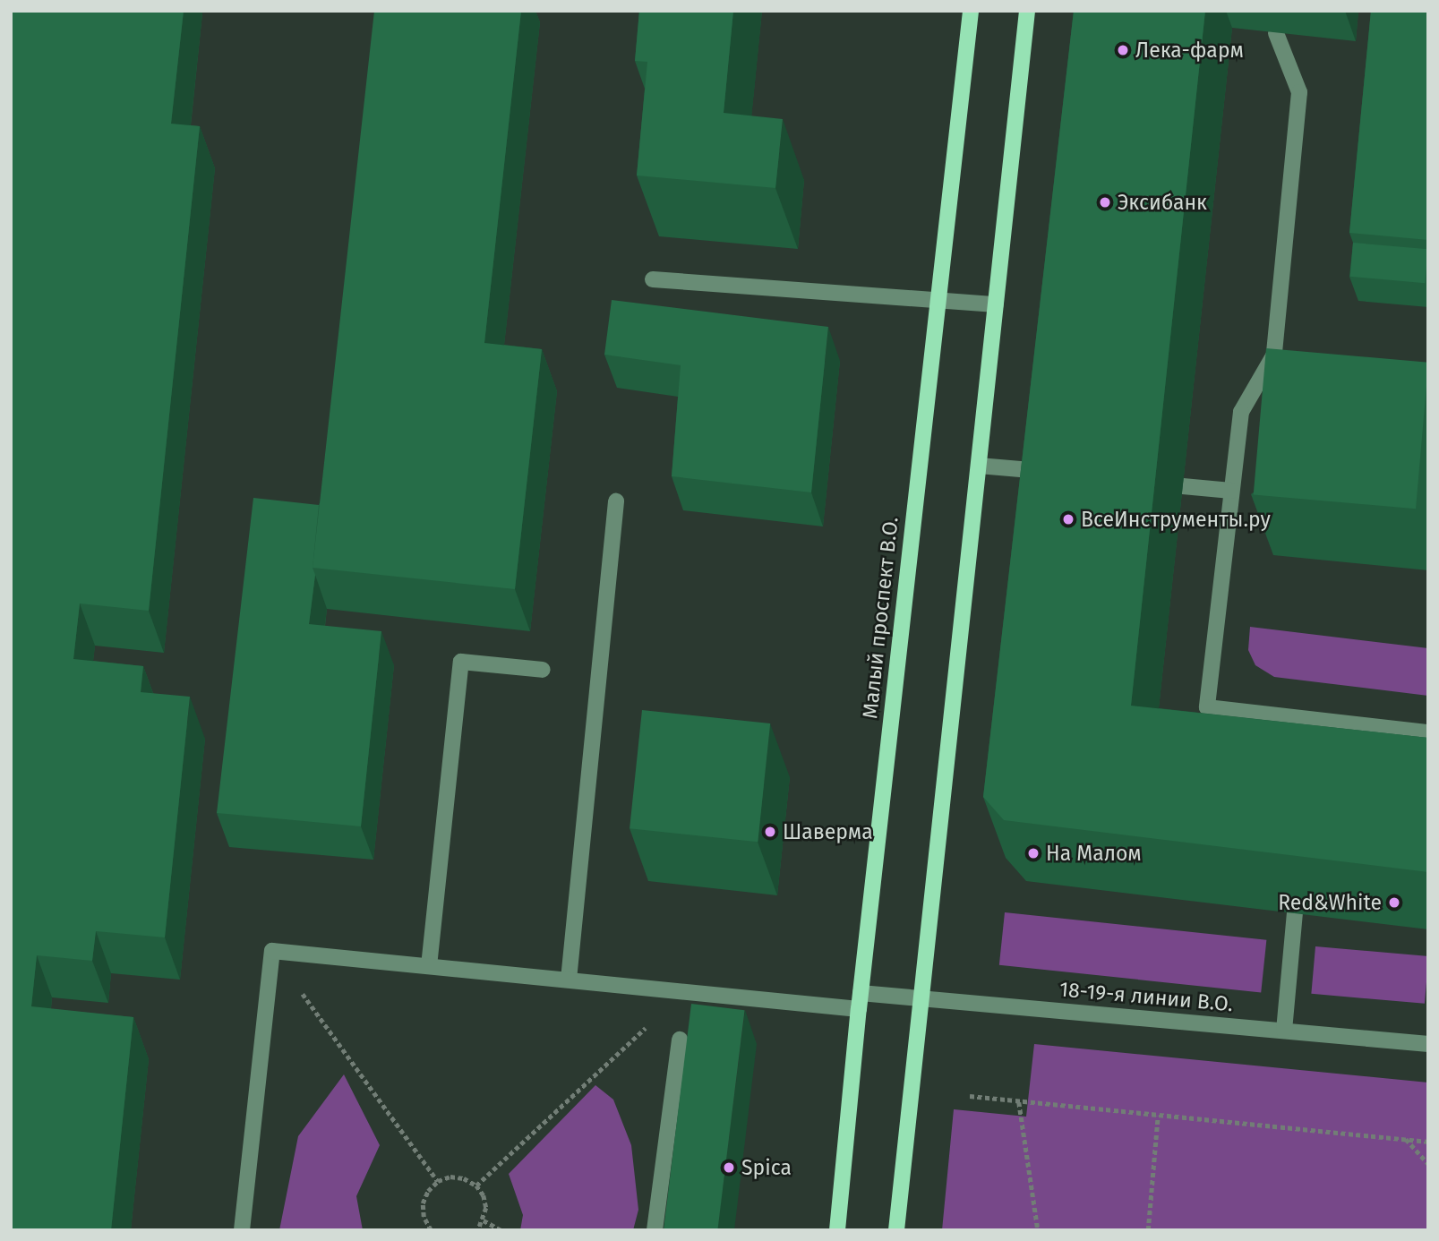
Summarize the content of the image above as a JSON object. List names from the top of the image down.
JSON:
{
  "streets": {
    "main road": ["Малый проспект В.О."],
    "street": ["18-19-я линии В.О."]
  },
  "crossings": [
    ["Малый проспект В.О.", "18-19-я линии В.О."]
  ],
  "places": [
    "Лека-фарм",
    "Эксибанк",
    "ВсеИнструменты.ру",
    "Шаверма",
    "На Малом",
    "Red&White",
    "Spica"
  ]
}
